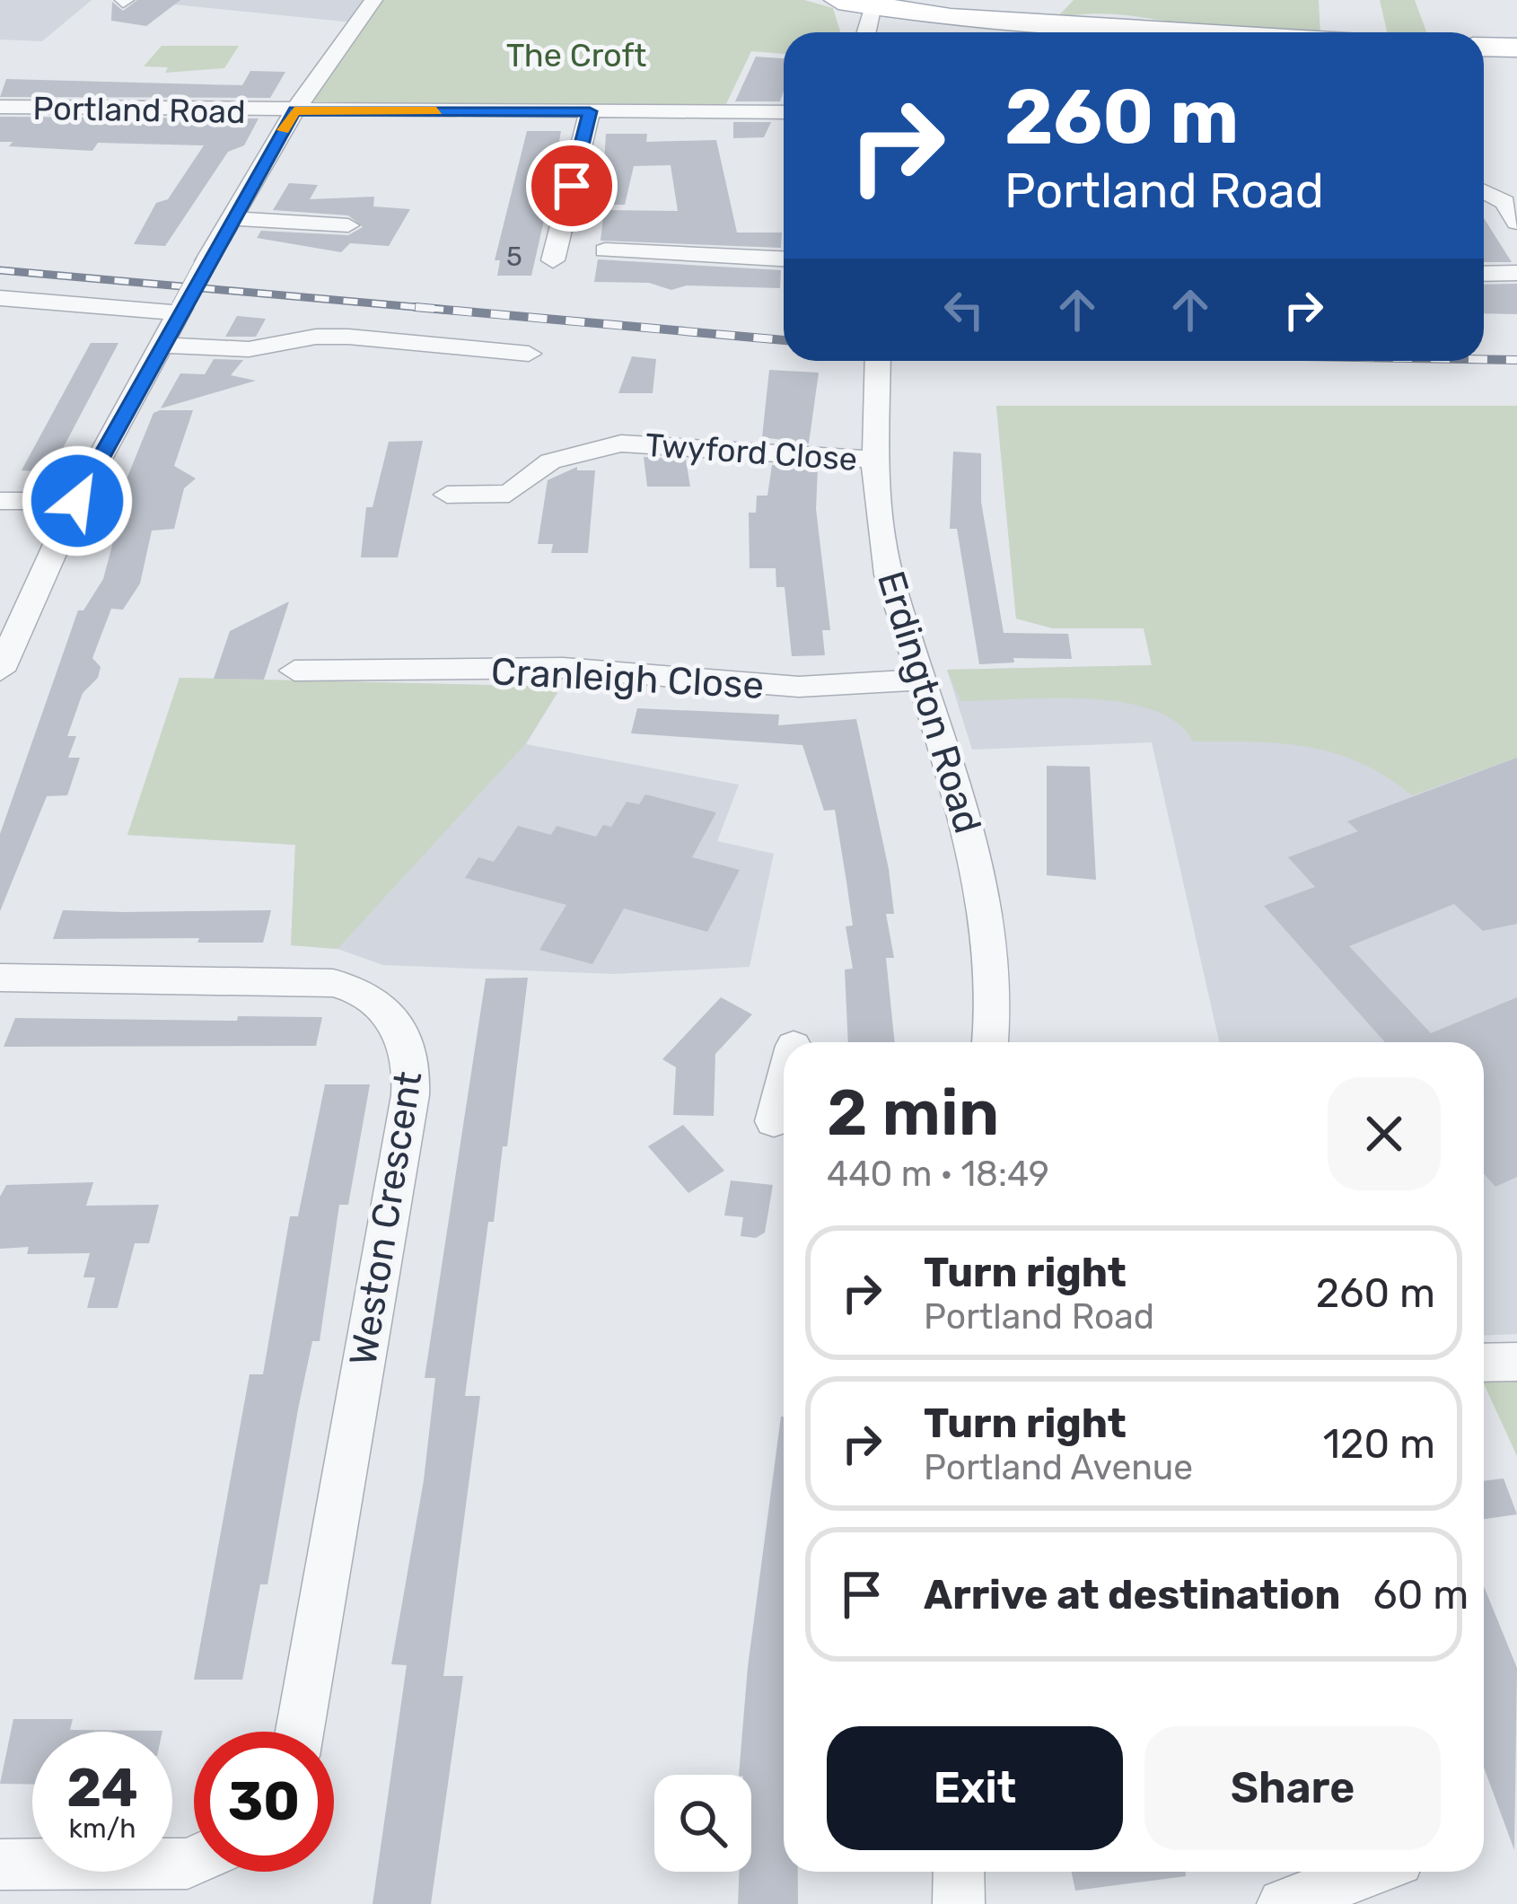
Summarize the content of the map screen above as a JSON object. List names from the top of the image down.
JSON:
{
  "streets": {
    "street": [
      "Portland Road",
      "Twyford Close",
      "Cranleigh Close",
      "Erdington Road",
      "Weston Crescent"
    ]
  },
  "crossings": [
    ["Twyford Close", "Erdington Road"],
    ["Cranleigh Close", "Erdington Road"]
  ],
  "parks": ["The Croft"],
  "house_numbers": ["5"],
  "page": {
    "turn": ["260 m", "Portland Road"],
    "heading": ["2 min", "440 m · 18:49"],
    "list": [
      {
        "name": "Turn right",
        "note": "Portland Road",
        "value": "260 m"
      },
      {
        "name": "Turn right",
        "note": "Portland Avenue",
        "value": "120 m"
      },
      {
        "name": "Arrive at destination",
        "value": "60 m"
      }
    ],
    "buttons": ["Exit", "Share"],
    "speed": "24 km/h",
    "limit": "30"
  }
}
